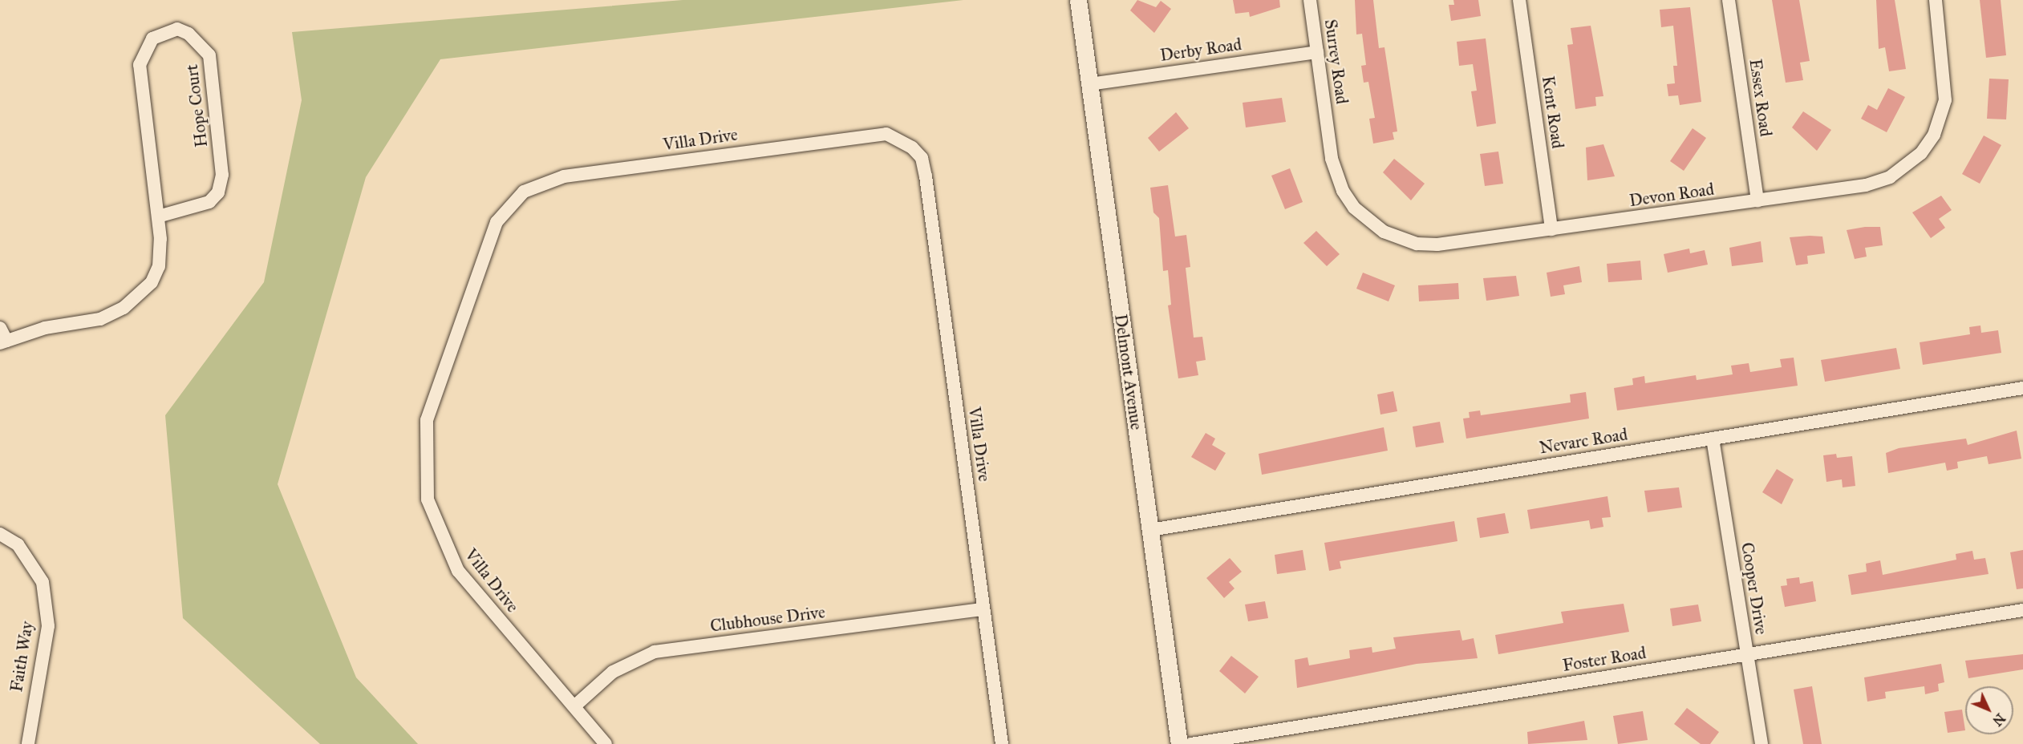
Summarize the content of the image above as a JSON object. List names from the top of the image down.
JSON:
{
  "streets": {
    "street": [
      "Derby Road",
      "Surrey Road",
      "Essex Road",
      "Hope Court",
      "Kent Road",
      "Villa Drive",
      "Devon Road",
      "Delmont Avenue",
      "Nevarc Road",
      "Cooper Drive",
      "Clubhouse Drive",
      "Faith Way",
      "Foster Road"
    ]
  },
  "crossings": [
    ["Derby Road", "Surrey Road"],
    ["Derby Road", "Delmont Avenue"],
    ["Surrey Road", "Devon Road"],
    ["Essex Road", "Devon Road"],
    ["Kent Road", "Devon Road"],
    ["Villa Drive", "Clubhouse Drive"],
    ["Delmont Avenue", "Nevarc Road"],
    ["Nevarc Road", "Cooper Drive"],
    ["Cooper Drive", "Foster Road"]
  ],
  "north": "bottom right"
}
